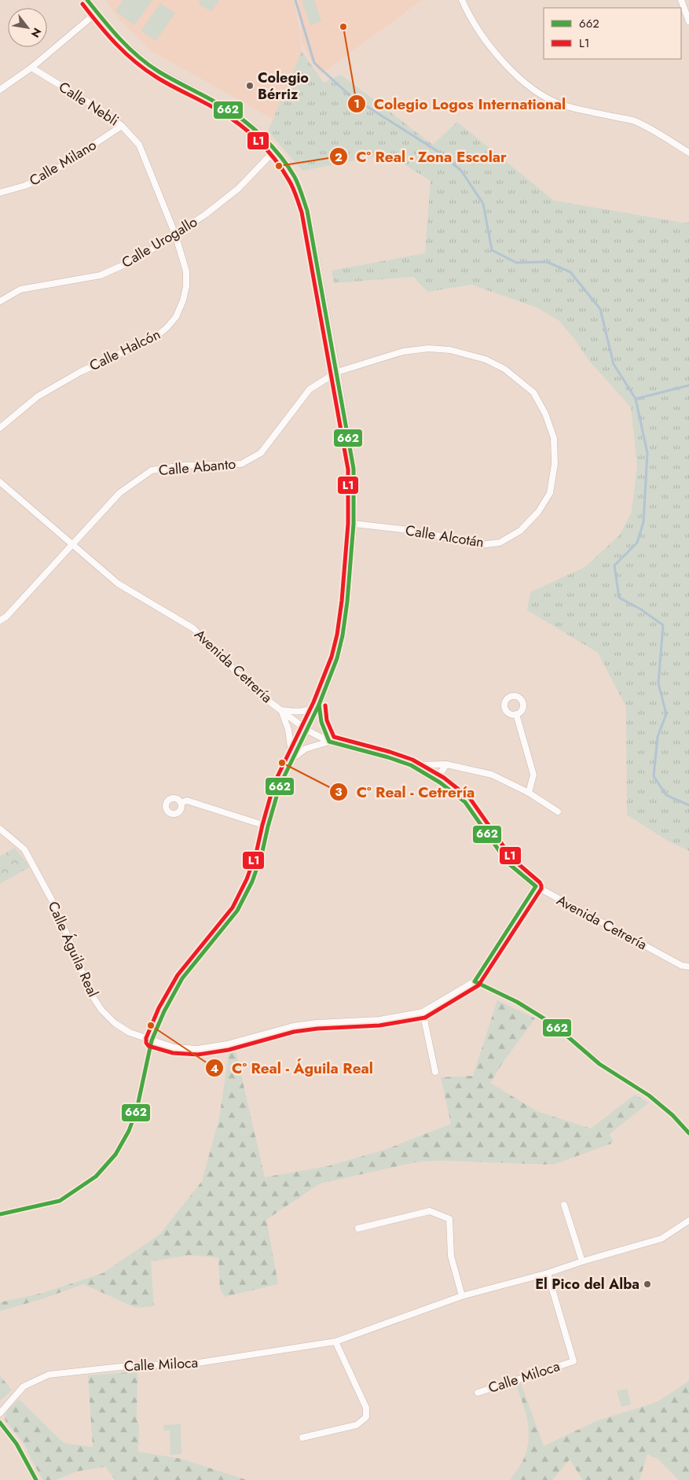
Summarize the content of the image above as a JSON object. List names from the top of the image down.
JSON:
{
  "streets": {
    "street": [
      "Calle Nebli",
      "Calle Milano",
      "Calle Urogallo",
      "Calle Halcón",
      "Calle Abanto",
      "Calle Alcotán",
      "Avenida Cetrería",
      "Calle Águila Real",
      "Calle Miloca"
    ]
  },
  "crossings": [
    ["Calle Nebli", "Calle Milano"],
    ["Calle Nebli", "Calle Urogallo"],
    ["Calle Nebli", "Calle Halcón"],
    ["Calle Urogallo", "Calle Halcón"],
    ["Calle Abanto", "Calle Alcotán"],
    ["Calle Abanto", "Avenida Cetrería"],
    ["Avenida Cetrería", "Calle Águila Real"]
  ],
  "places": [
    "Colegio Logos International",
    "Colegio Bérriz",
    "Cº Real - Zona Escolar",
    "Cº Real - Cetrería",
    "Cº Real - Águila Real",
    "El Pico del Alba"
  ],
  "lines": ["transit line 662", "transit line L1"],
  "legend": ["662", "L1"],
  "north": "bottom right"
}
